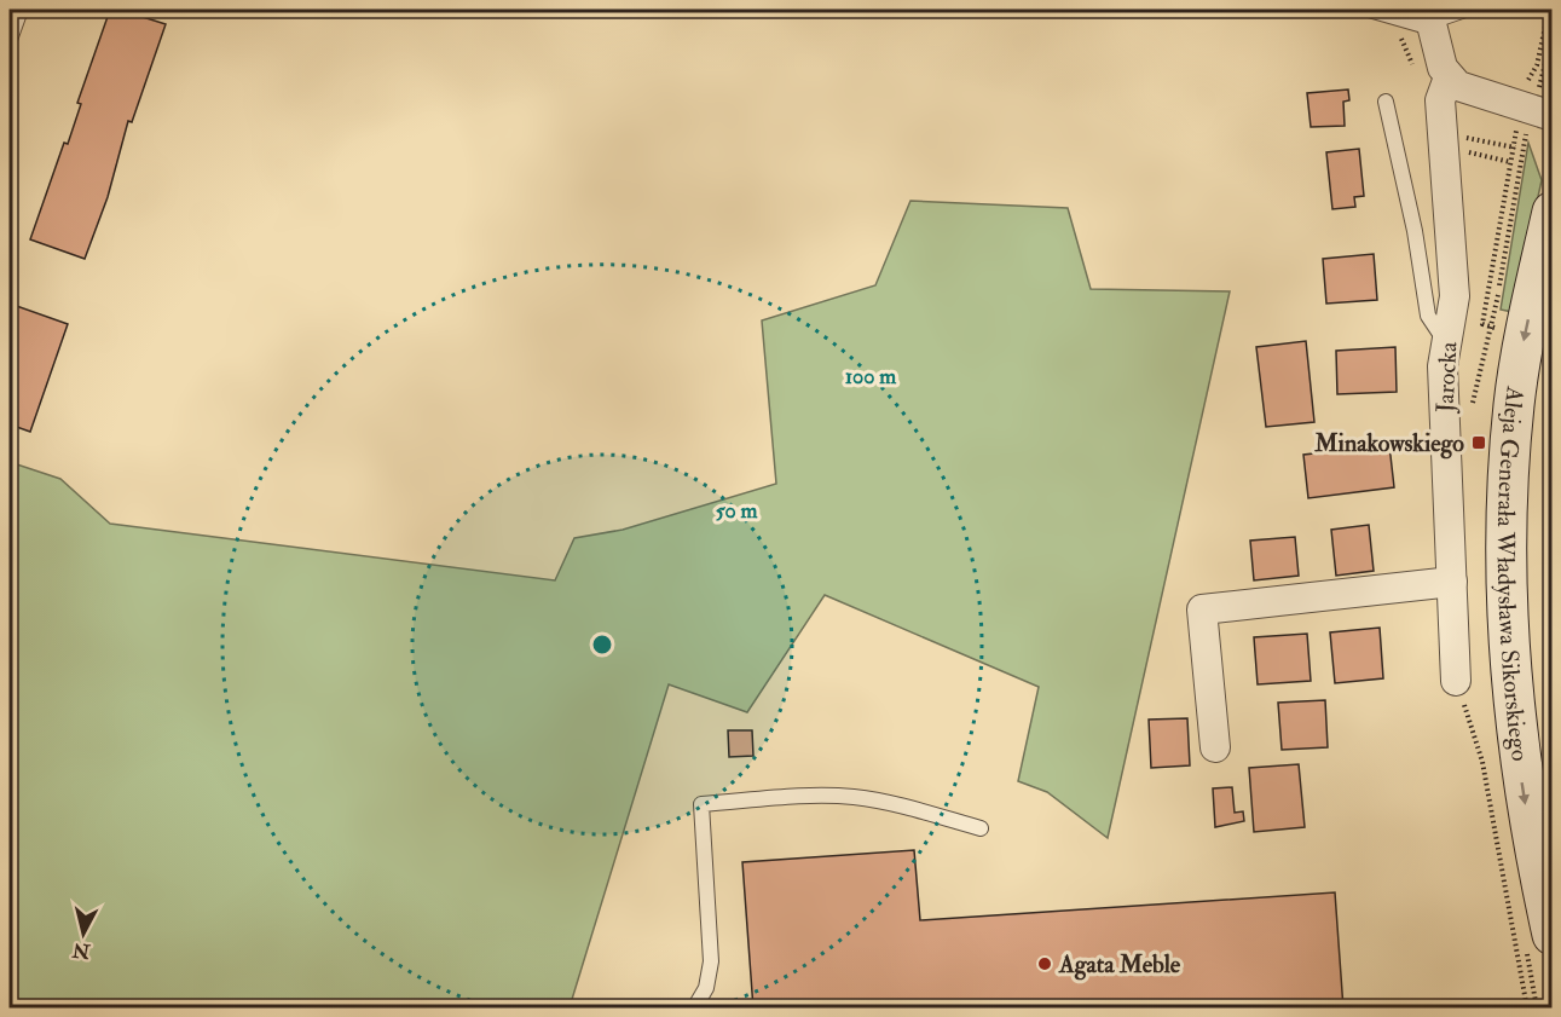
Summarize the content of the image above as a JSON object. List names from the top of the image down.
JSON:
{
  "streets": {
    "main road": ["Aleja Generała Władysława Sikorskiego"],
    "street": ["Jarocka"]
  },
  "one_way": ["Aleja Generała Władysława Sikorskiego"],
  "places": {
    "transit": ["Minakowskiego"],
    "other": ["Agata Meble"]
  },
  "north": "bottom",
  "rings": ["100 m", "50 m"]
}
